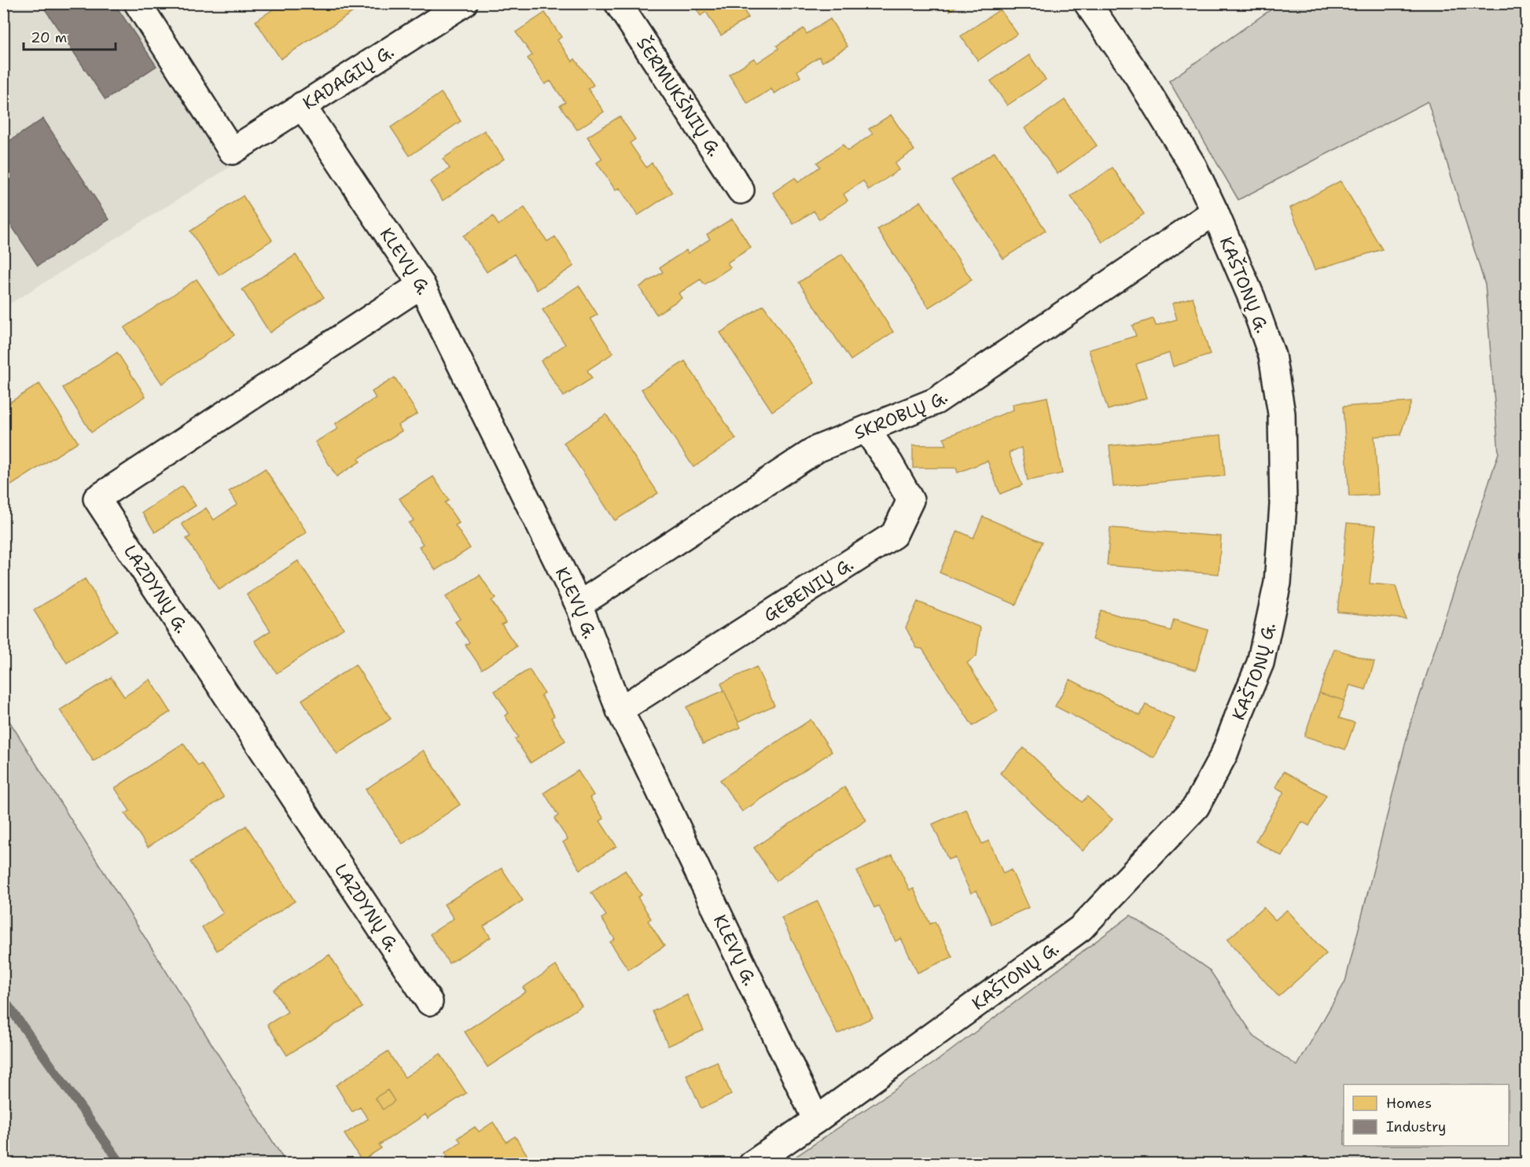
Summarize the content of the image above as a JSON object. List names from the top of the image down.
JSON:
{
  "streets": {
    "street": [
      "KADAGIŲ G.",
      "ŠERMUKŠNIŲ G.",
      "KLEVŲ G.",
      "KAŠTONŲ G.",
      "SKROBLŲ G.",
      "LAZDYNŲ G.",
      "GEBENIŲ G."
    ]
  },
  "crossings": [
    ["KADAGIŲ G.", "KLEVŲ G."],
    ["KLEVŲ G.", "KAŠTONŲ G."],
    ["KLEVŲ G.", "SKROBLŲ G."],
    ["KLEVŲ G.", "LAZDYNŲ G."],
    ["KLEVŲ G.", "GEBENIŲ G."],
    ["KAŠTONŲ G.", "SKROBLŲ G."],
    ["SKROBLŲ G.", "GEBENIŲ G."]
  ],
  "legend": ["Homes", "Industry"],
  "scale_bar": "20 m"
}
